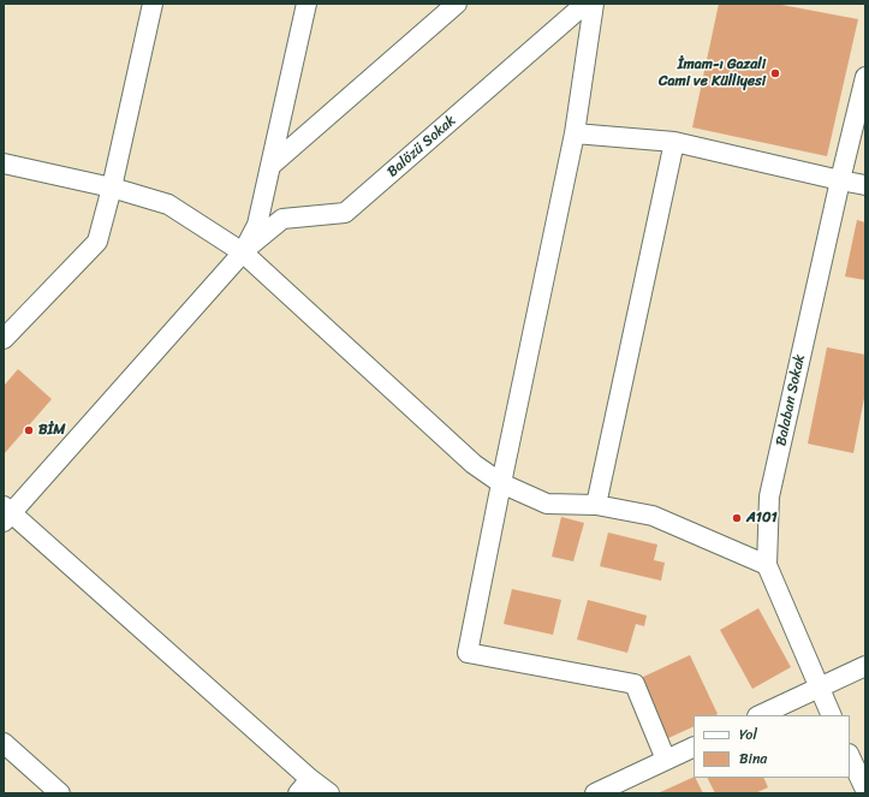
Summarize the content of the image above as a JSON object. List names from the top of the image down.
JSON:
{
  "streets": {
    "street": ["Balözü Sokak", "Balaban Sokak"]
  },
  "places": ["İmam-ı Gazali Cami ve Külliyesi", "BİM", "A101"],
  "legend": ["Yol", "Bina"]
}
